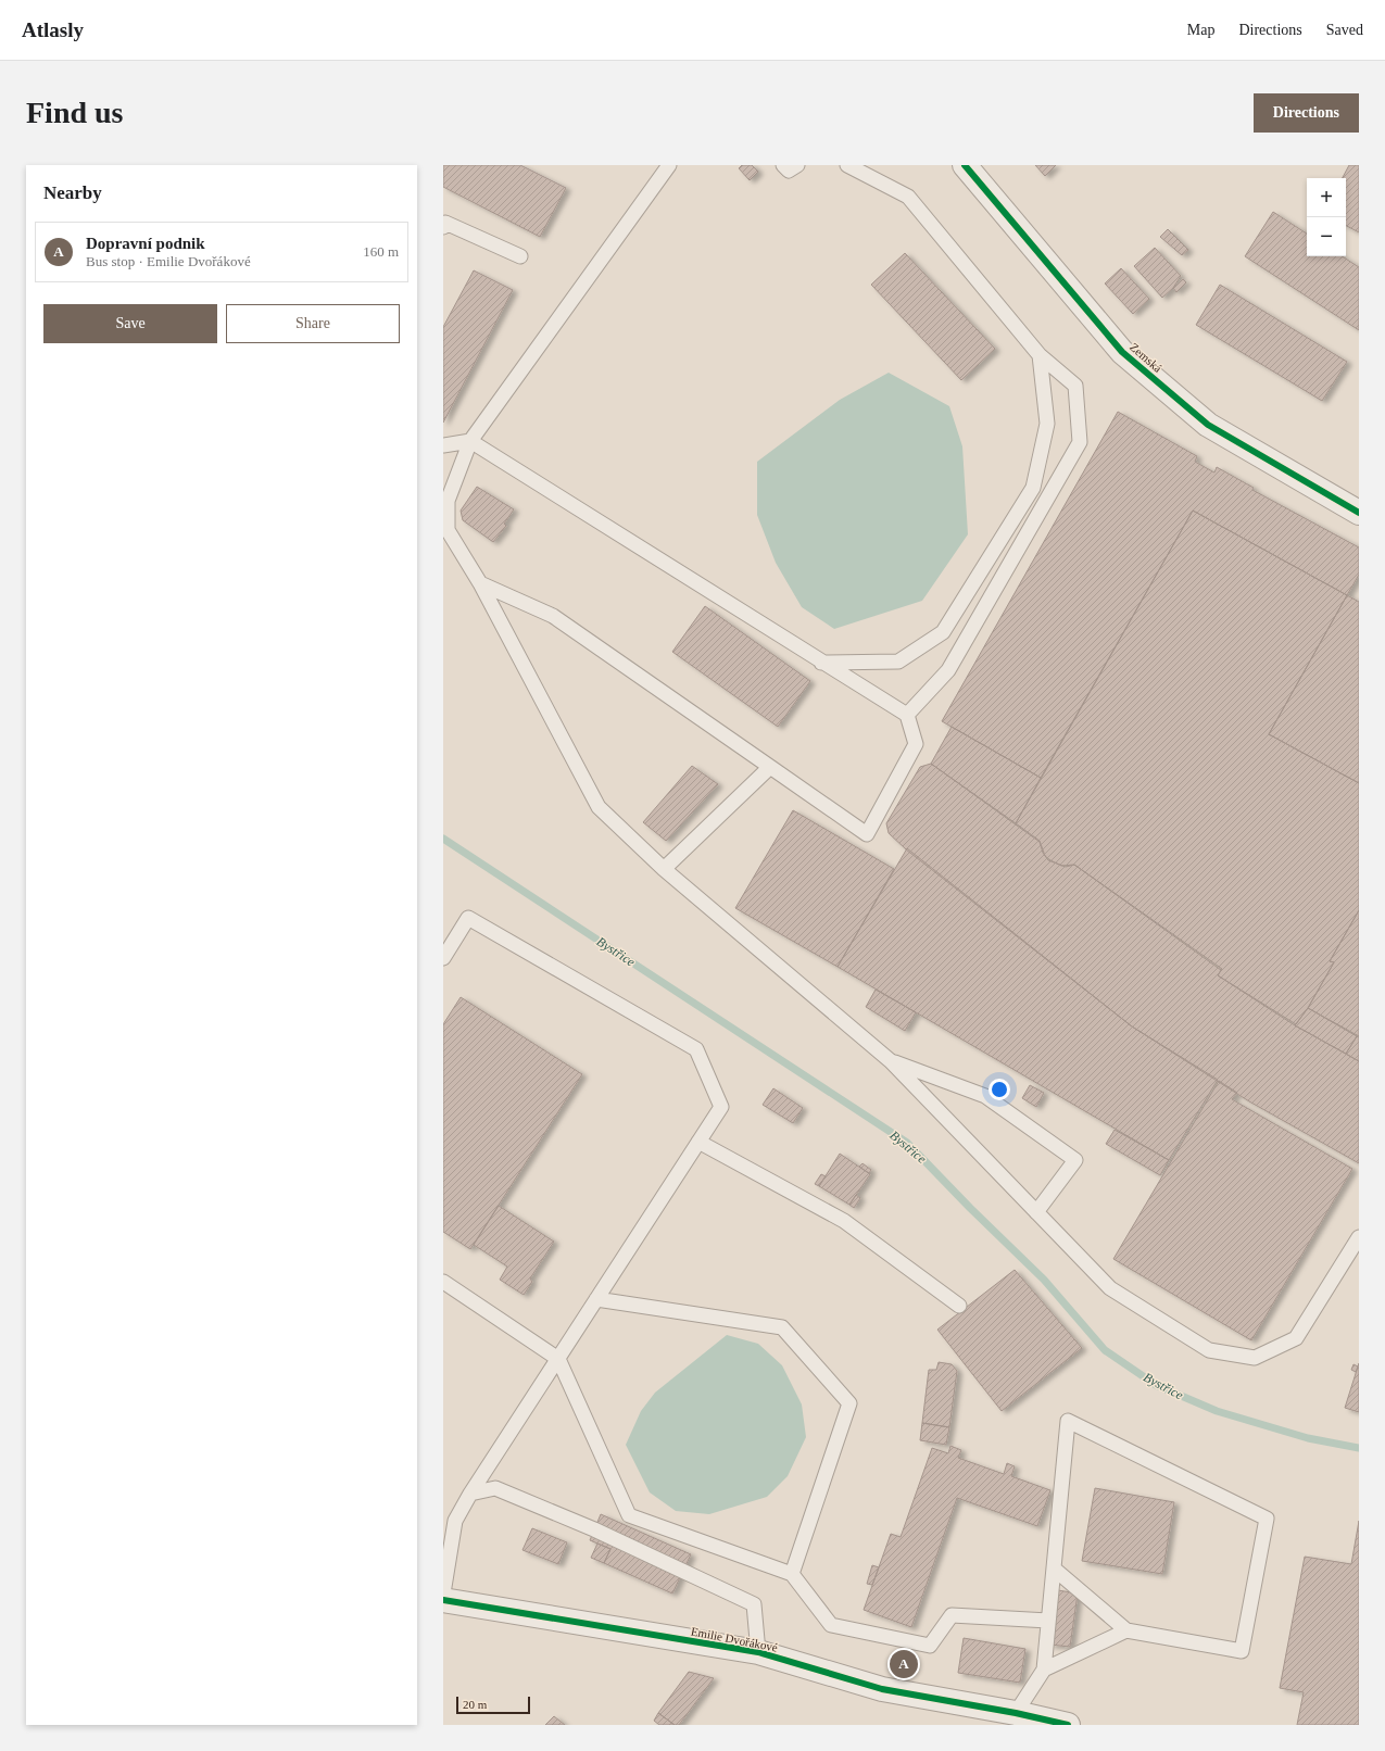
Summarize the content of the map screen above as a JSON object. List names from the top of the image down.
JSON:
{
  "streets": {
    "street": ["Zemská", "Emilie Dvořákové"]
  },
  "water": ["Bystřice"],
  "scale_bar": "20 m",
  "page": {
    "header": "Atlasly",
    "nav": ["Map", "Directions", "Saved"],
    "buttons": [
      "Directions",
      ["Save", "Share"]
    ],
    "title": "Find us",
    "heading": "Nearby",
    "map_buttons": ["+", "−"],
    "list": [
      {
        "mark": "A",
        "name": "Dopravní podnik",
        "note": "Bus stop · Emilie Dvořákové",
        "value": "160 m"
      }
    ],
    "pins": "A",
    "scale": "20 m"
  }
}
